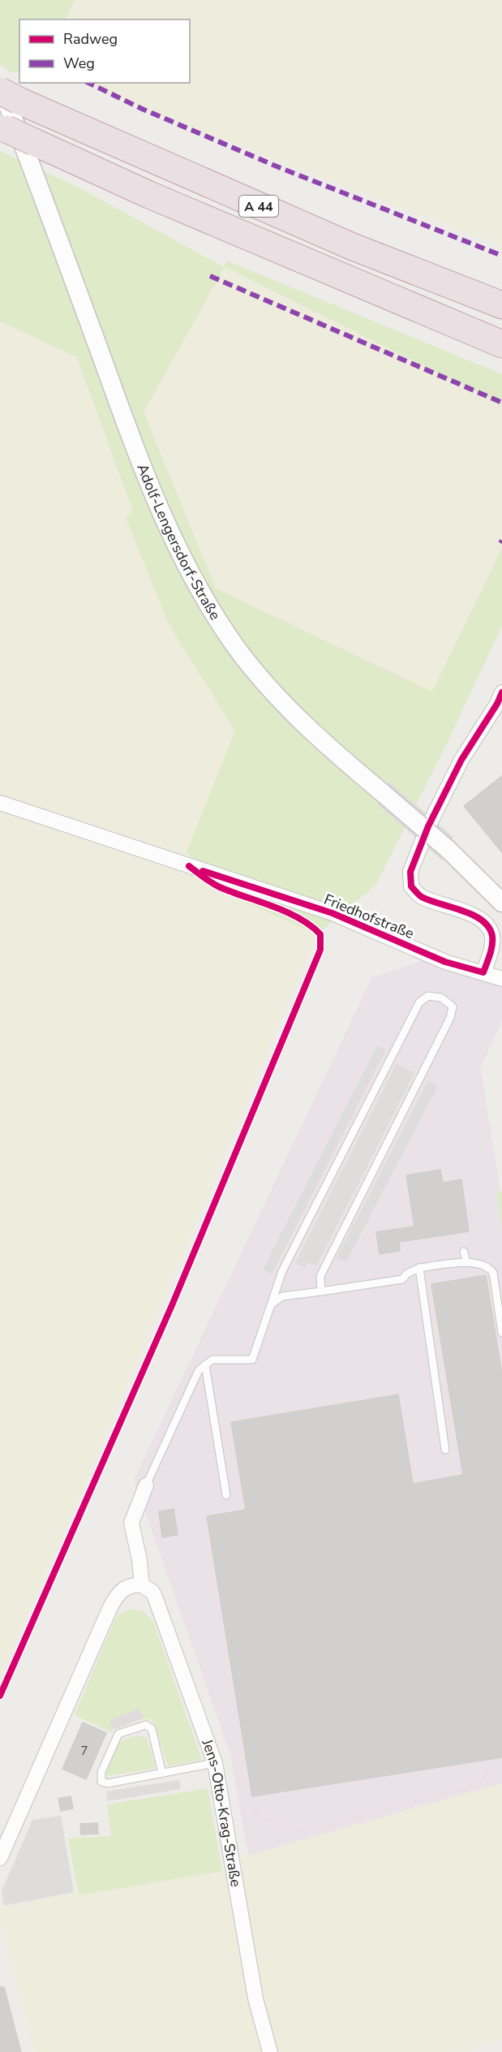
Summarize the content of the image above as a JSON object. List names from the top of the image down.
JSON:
{
  "streets": {
    "highway": ["A 44"],
    "street": ["Adolf-Lengersdorf-Straße", "Friedhofstraße", "Jens-Otto-Krag-Straße"]
  },
  "crossings": [
    ["A 44", "Adolf-Lengersdorf-Straße"]
  ],
  "house_numbers": ["7"],
  "legend": ["Radweg", "Weg"]
}
